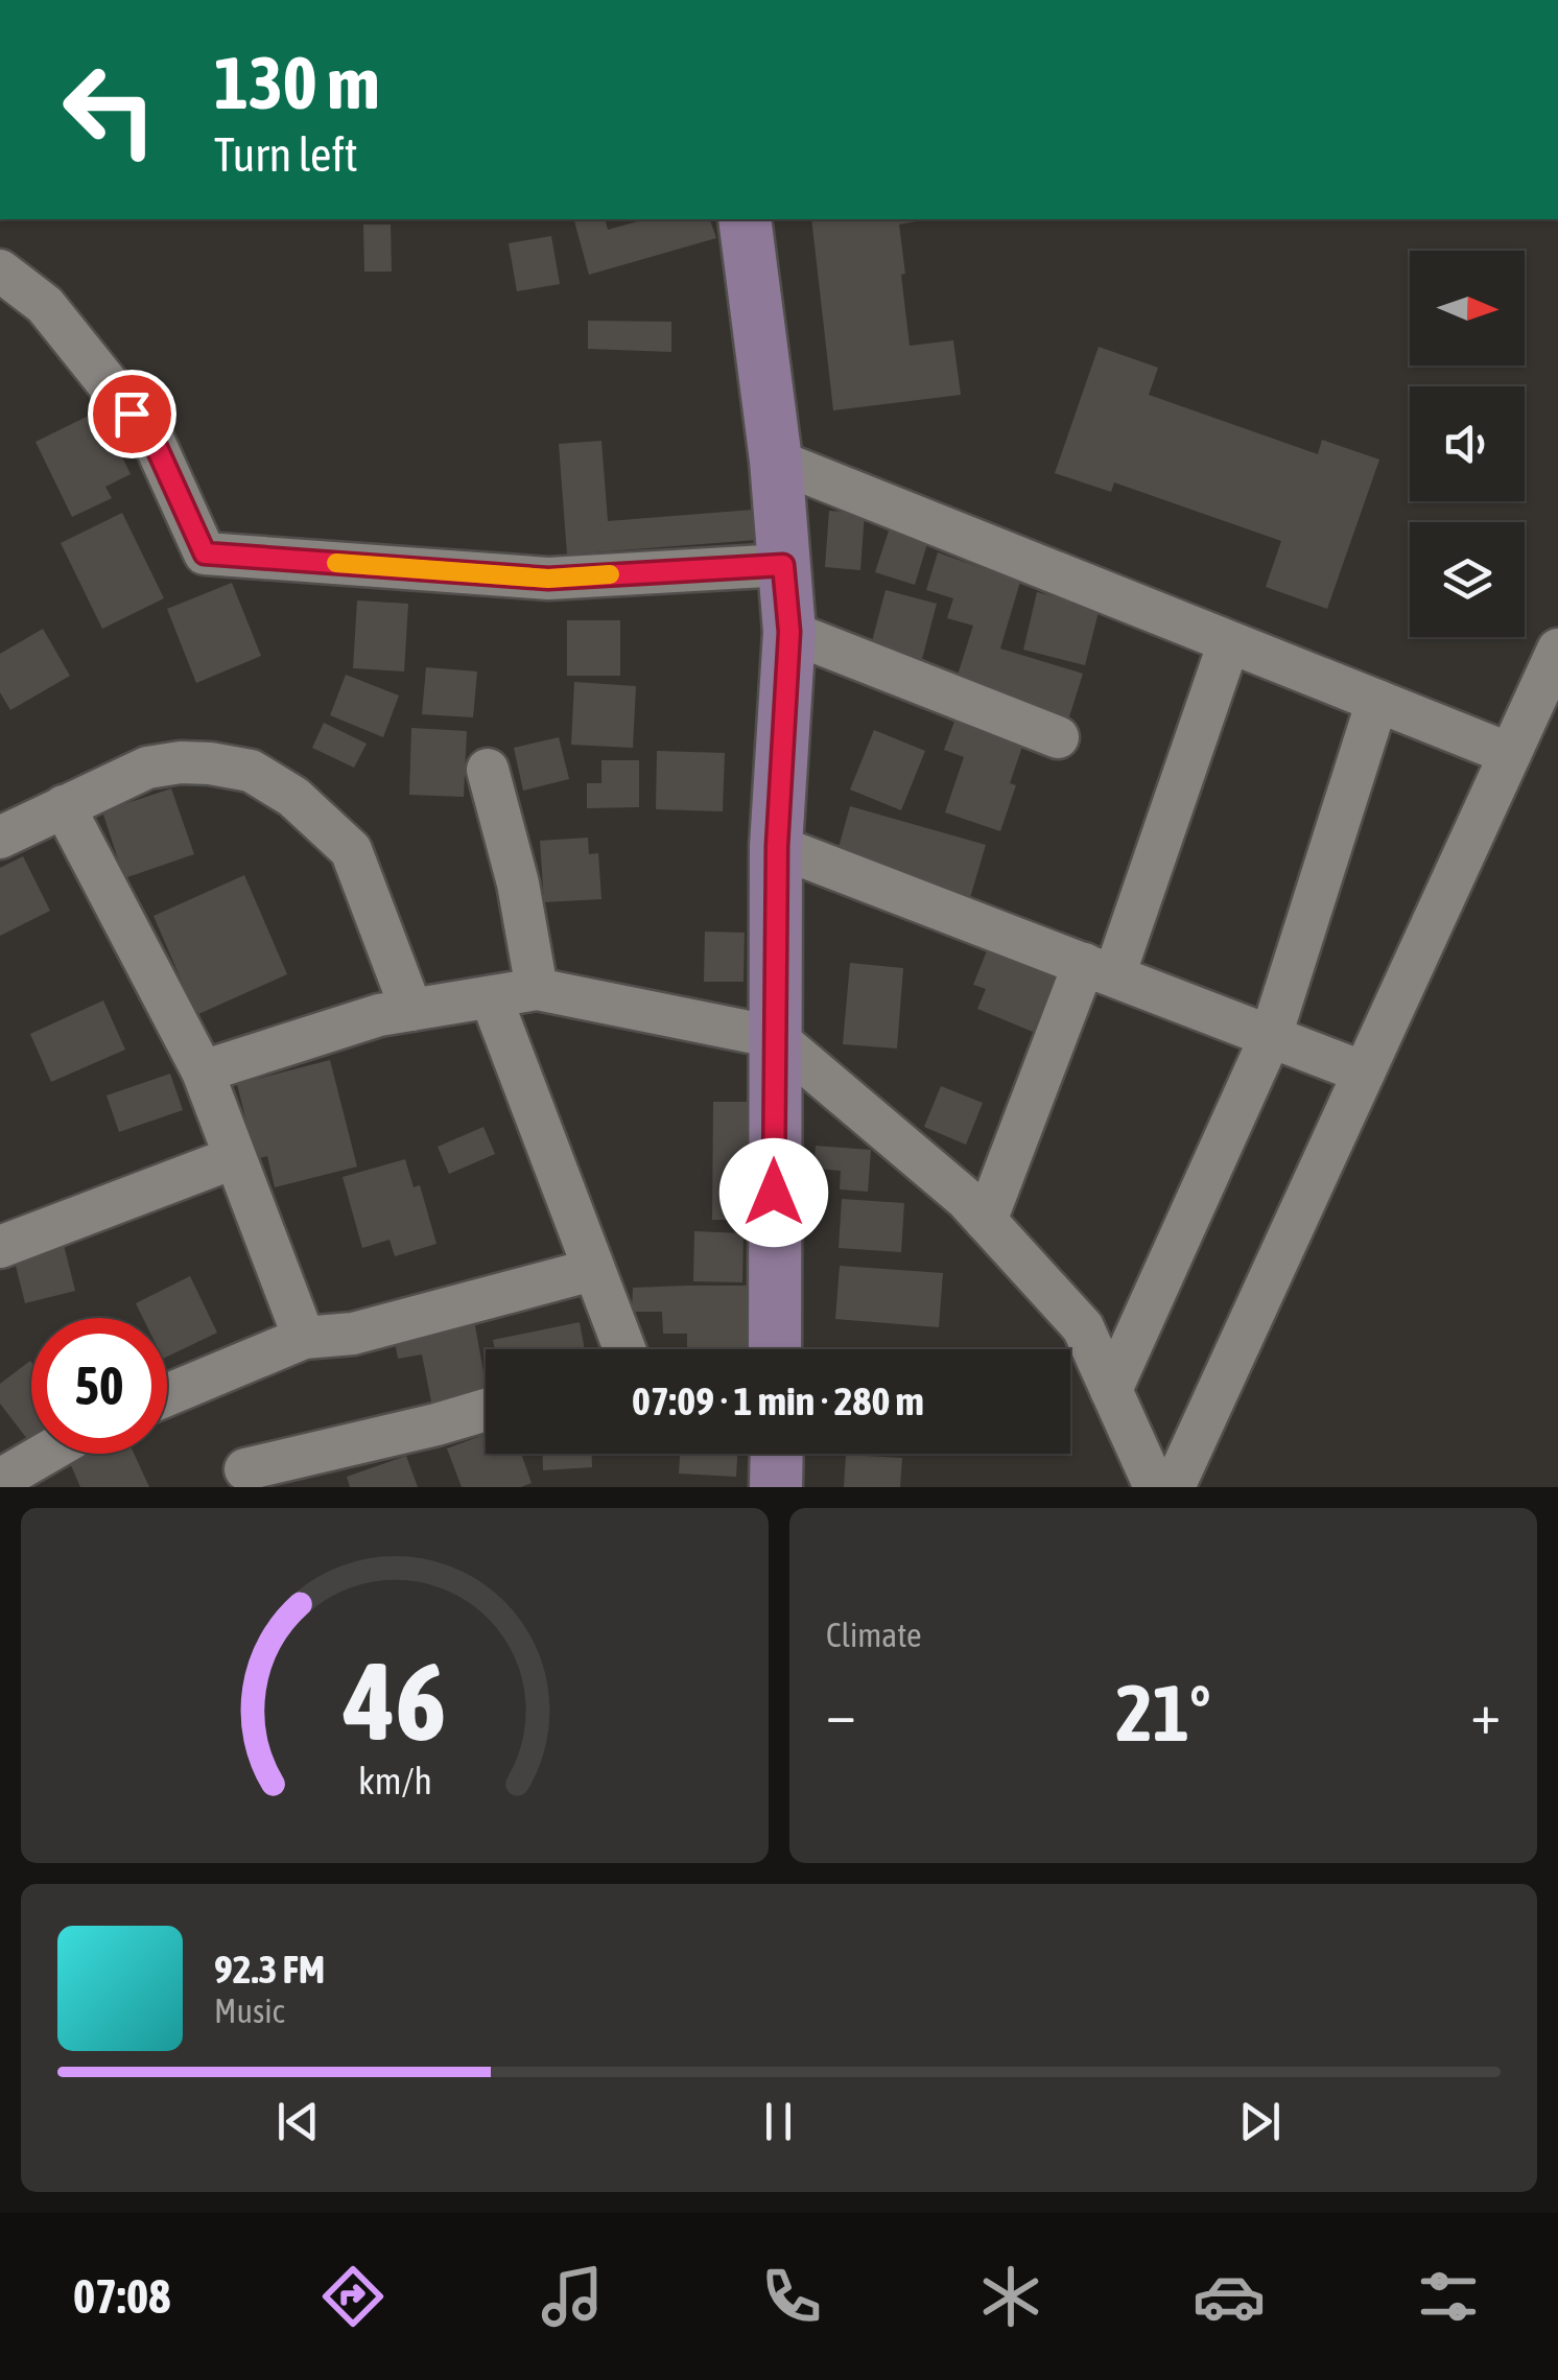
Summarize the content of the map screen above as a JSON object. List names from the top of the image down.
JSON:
{
  "north": "right",
  "page": {
    "turn": ["130 m", "Turn left"],
    "limit": "50",
    "trip": "07:09 · 1 min · 280 m",
    "tile": "Climate",
    "heat": ["−", "21°", "+"],
    "song": ["92.3 FM", "Music"],
    "tabs": "07:08",
    "gauge": ["46", "km/h"]
  }
}
